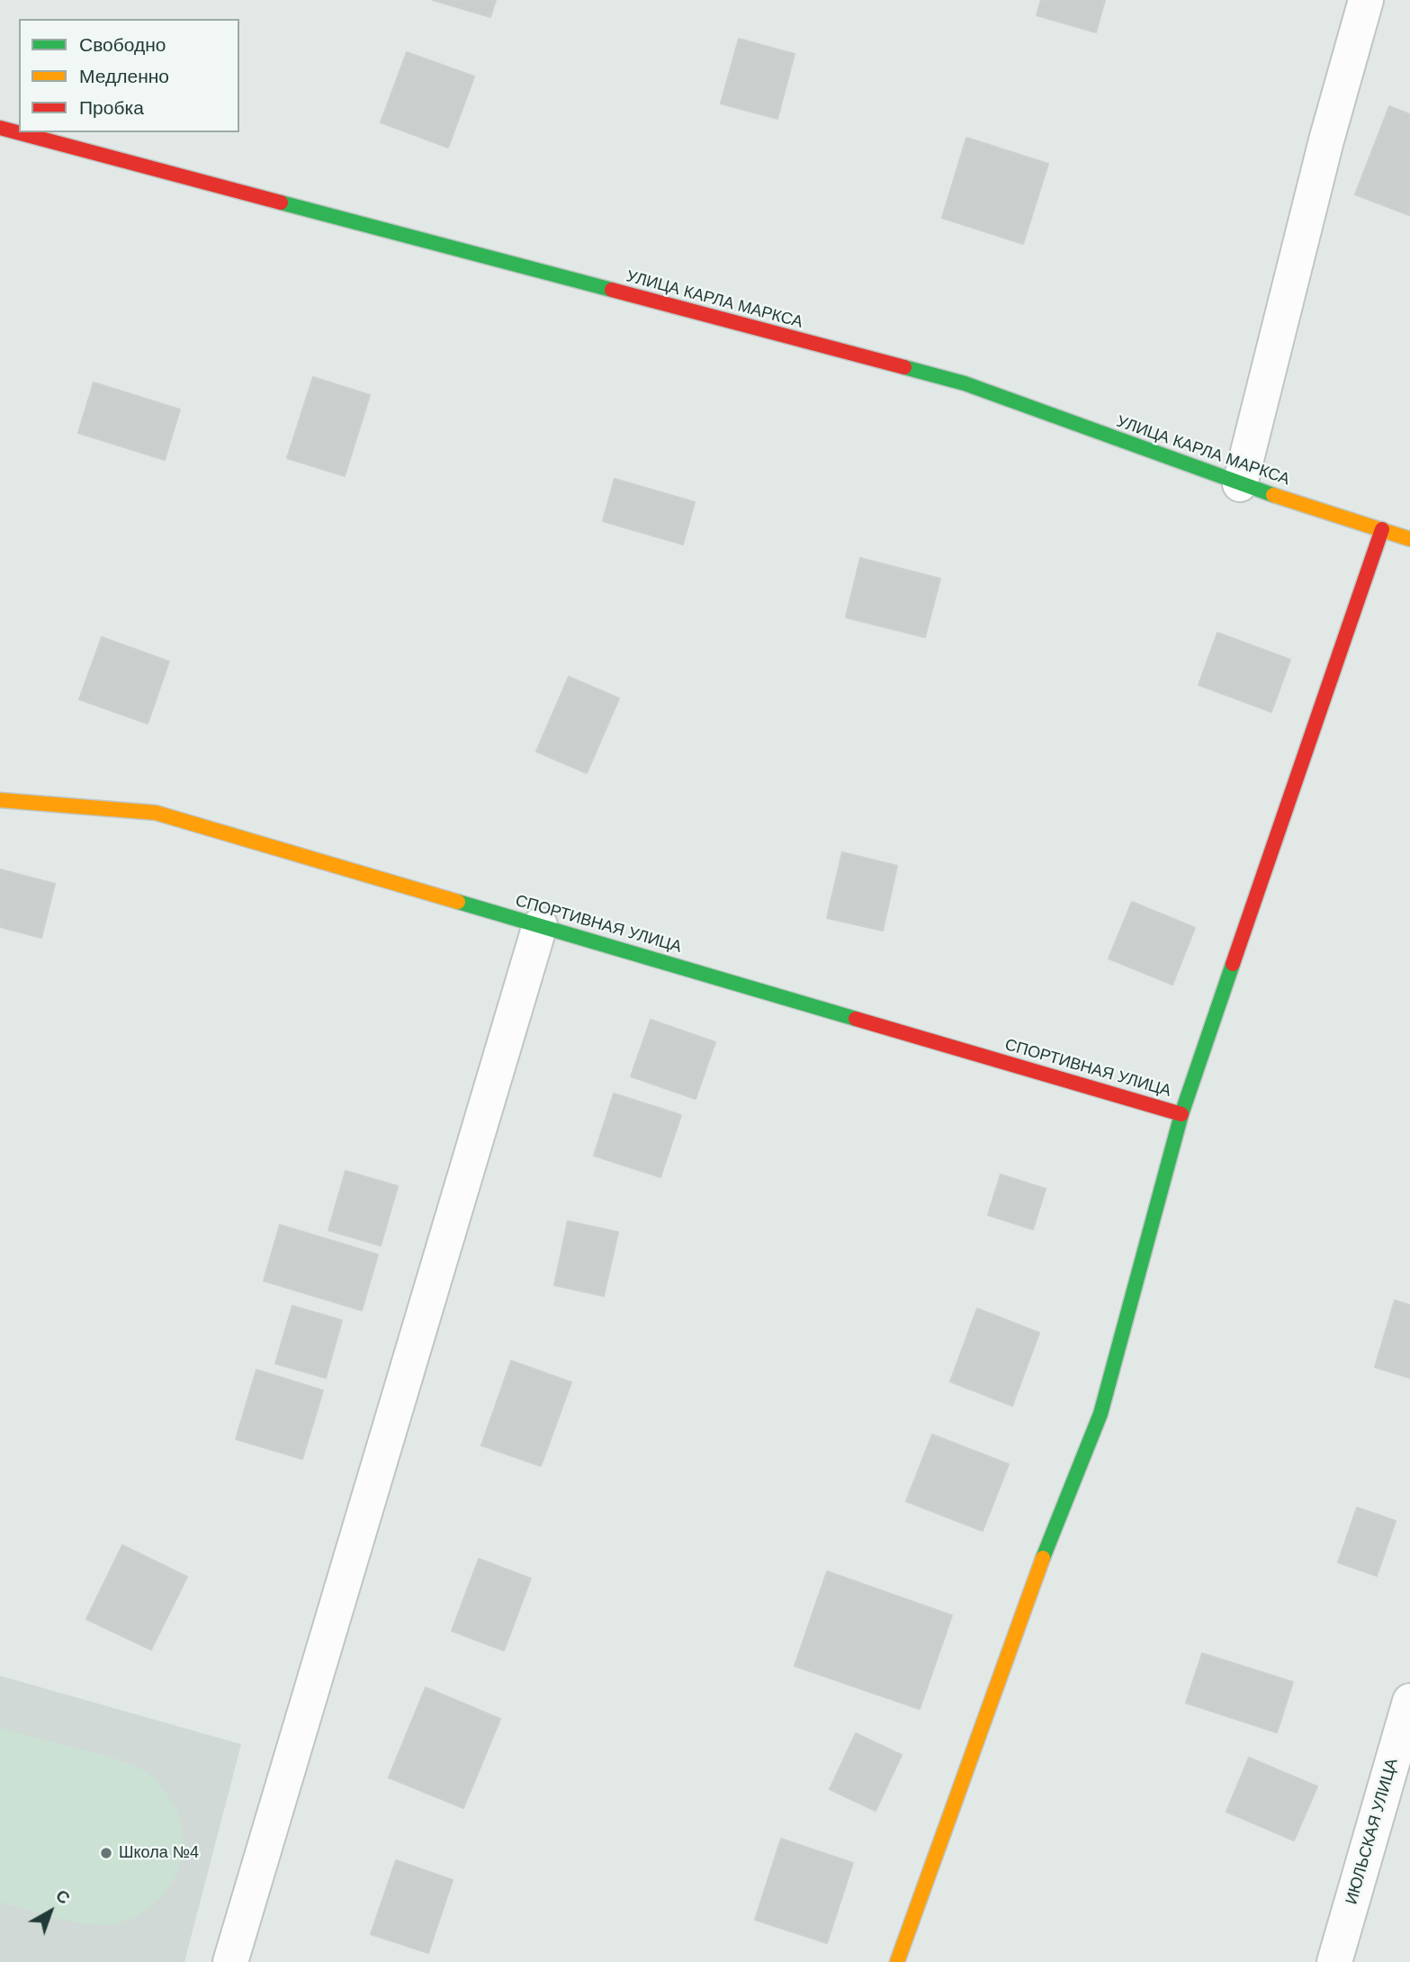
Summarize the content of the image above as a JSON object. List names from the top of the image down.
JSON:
{
  "streets": {
    "street": ["УЛИЦА КАРЛА МАРКСА", "СПОРТИВНАЯ УЛИЦА", "ИЮЛЬСКАЯ УЛИЦА"]
  },
  "places": ["Школа №4"],
  "legend": ["Свободно", "Медленно", "Пробка"],
  "north": "top right"
}
